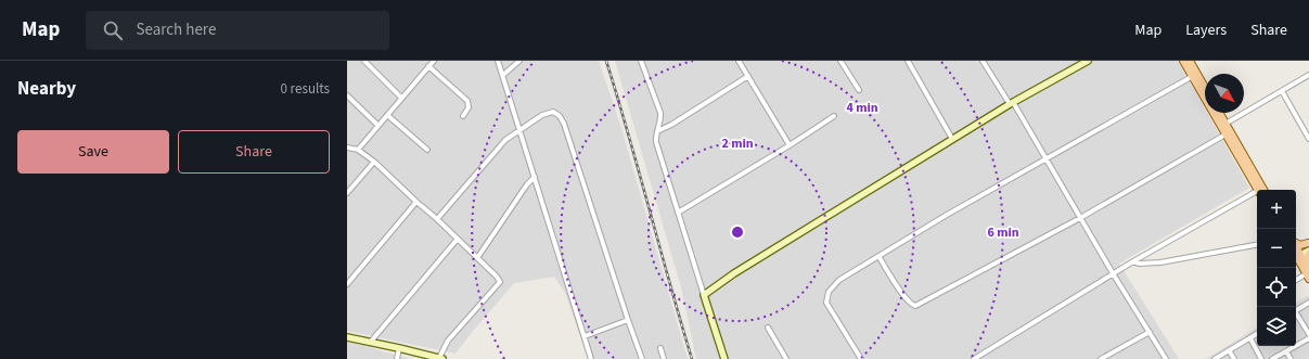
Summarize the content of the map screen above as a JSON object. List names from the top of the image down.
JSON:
{
  "north": "bottom right",
  "page": {
    "header": "Map",
    "search": "Search here",
    "nav": ["Map", "Layers", "Share"],
    "heading": ["Nearby", "0 results"],
    "buttons": ["Save", "Share"],
    "map_buttons": ["+", "−"]
  },
  "rings": ["4 min", "2 min", "6 min"]
}
